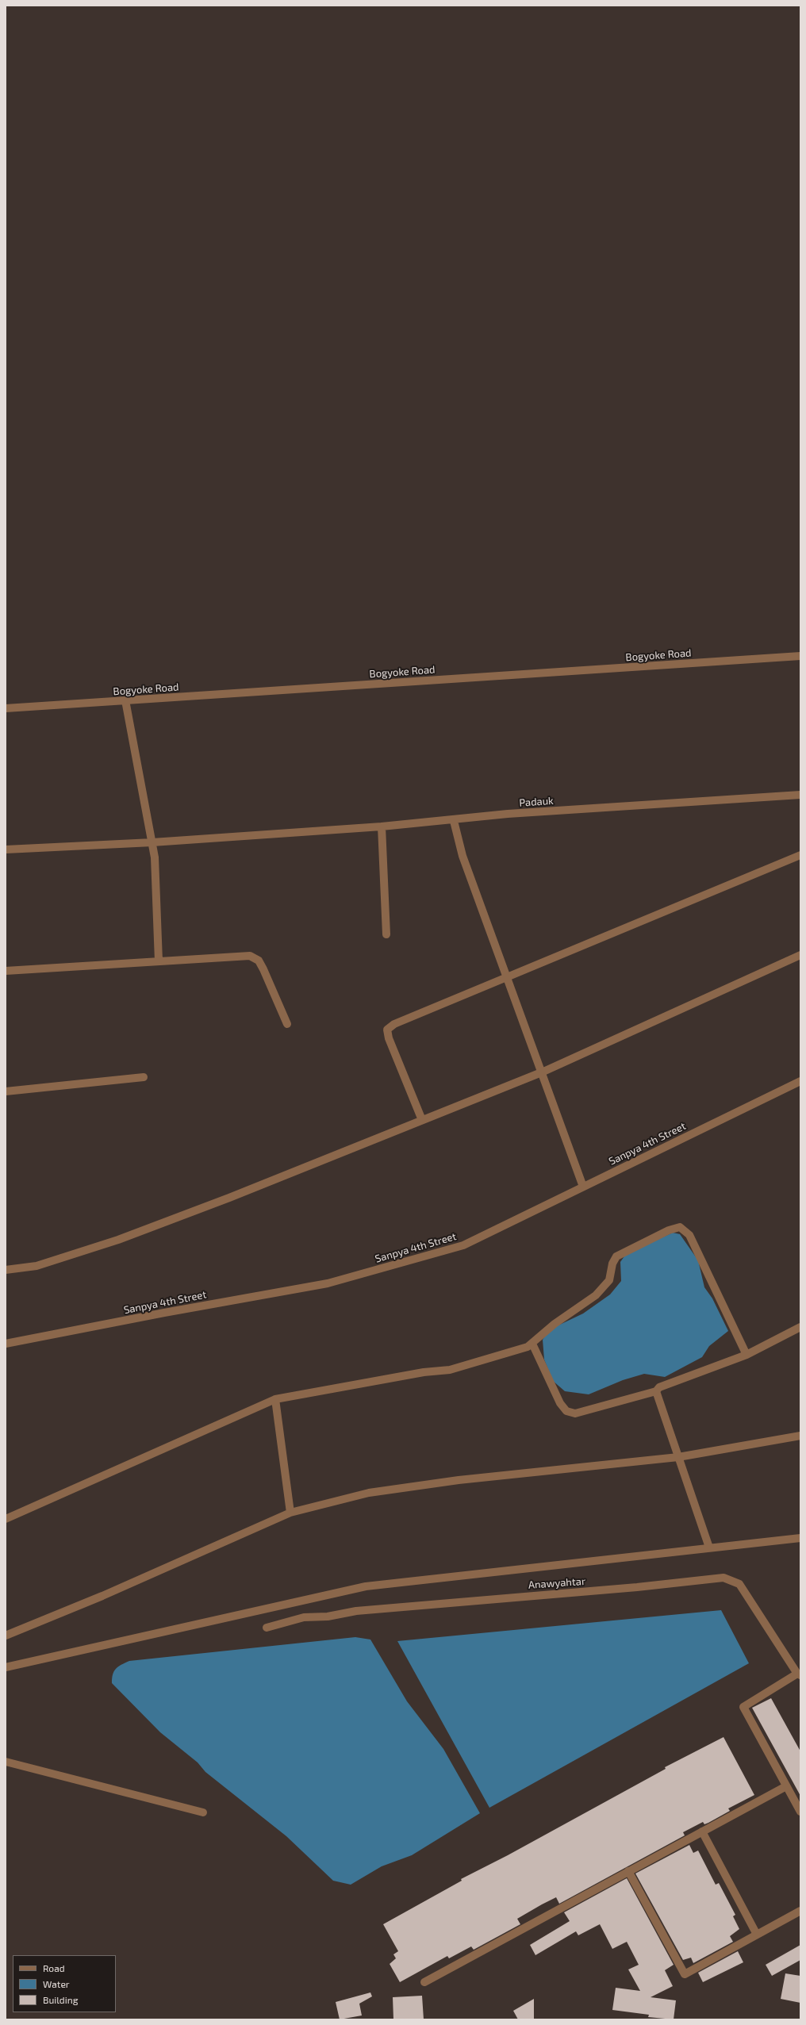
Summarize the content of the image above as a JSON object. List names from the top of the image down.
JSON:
{
  "streets": {
    "street": [
      "Bogyoke Road",
      "Padauk",
      "Sanpya 4th Street",
      "Anawyahtar"
    ]
  },
  "legend": ["Road", "Water", "Building"]
}
